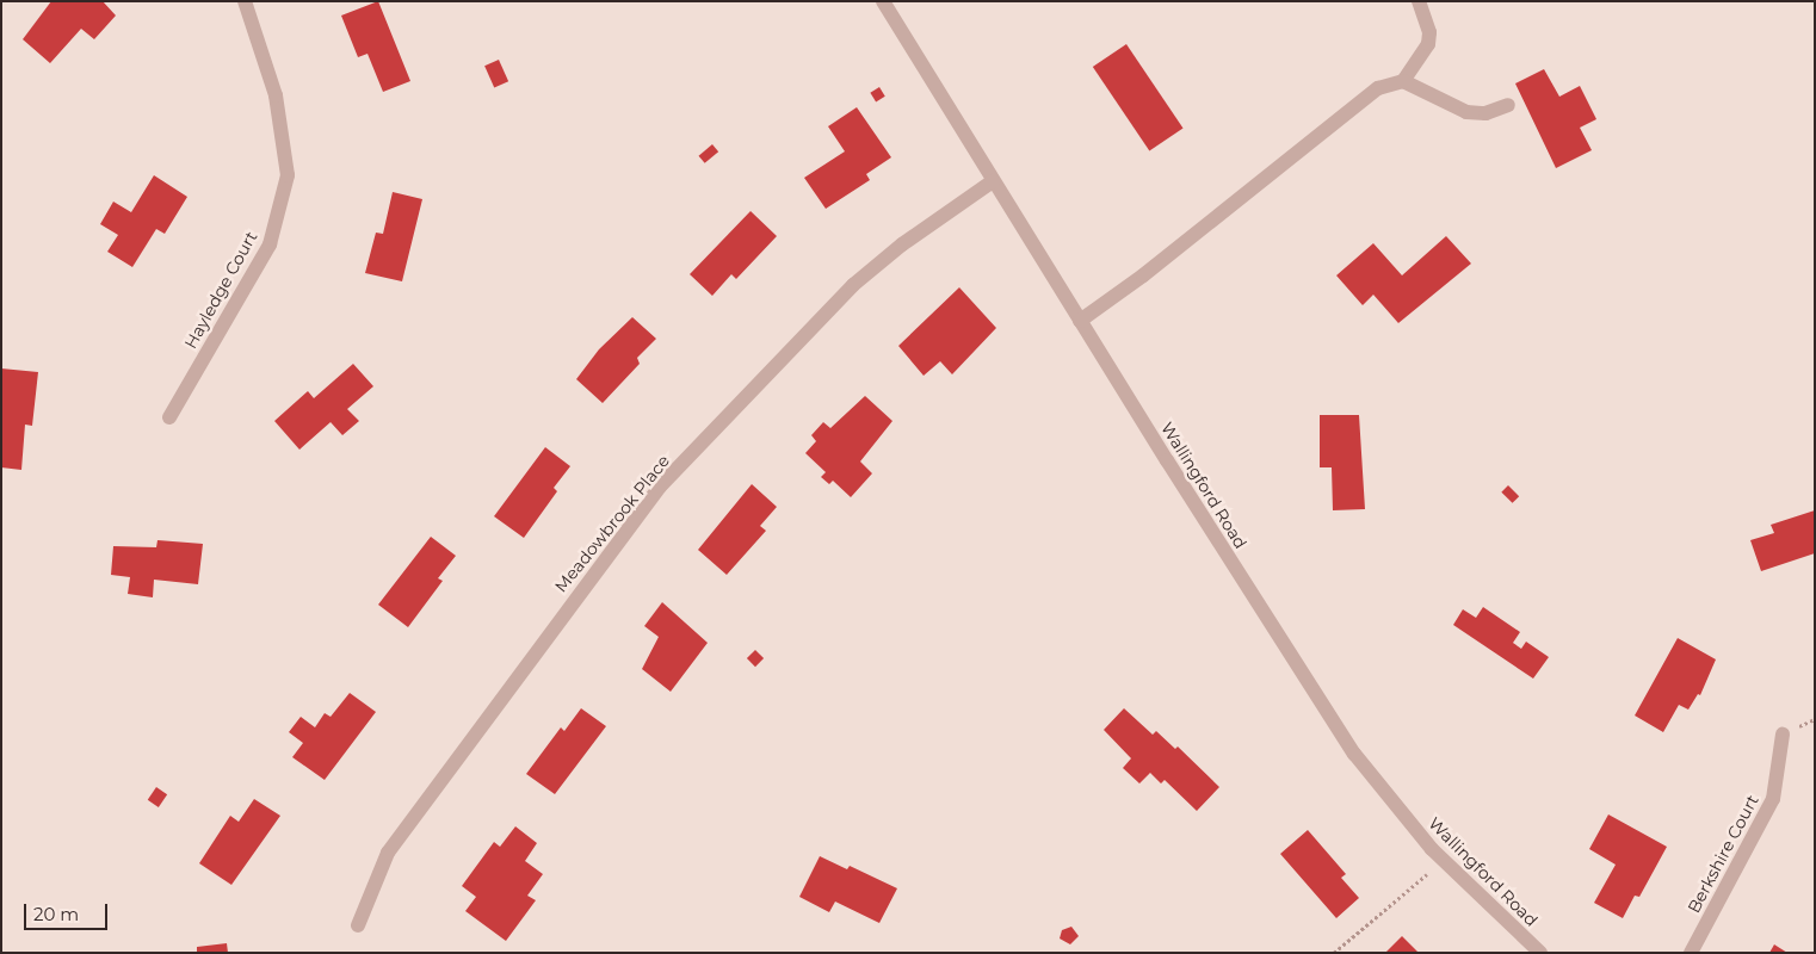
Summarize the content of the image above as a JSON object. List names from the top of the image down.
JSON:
{
  "streets": {
    "street": [
      "Hayledge Court",
      "Wallingford Road",
      "Meadowbrook Place",
      "Berkshire Court"
    ]
  },
  "crossings": [
    ["Wallingford Road", "Meadowbrook Place"]
  ],
  "scale_bar": "20 m"
}
